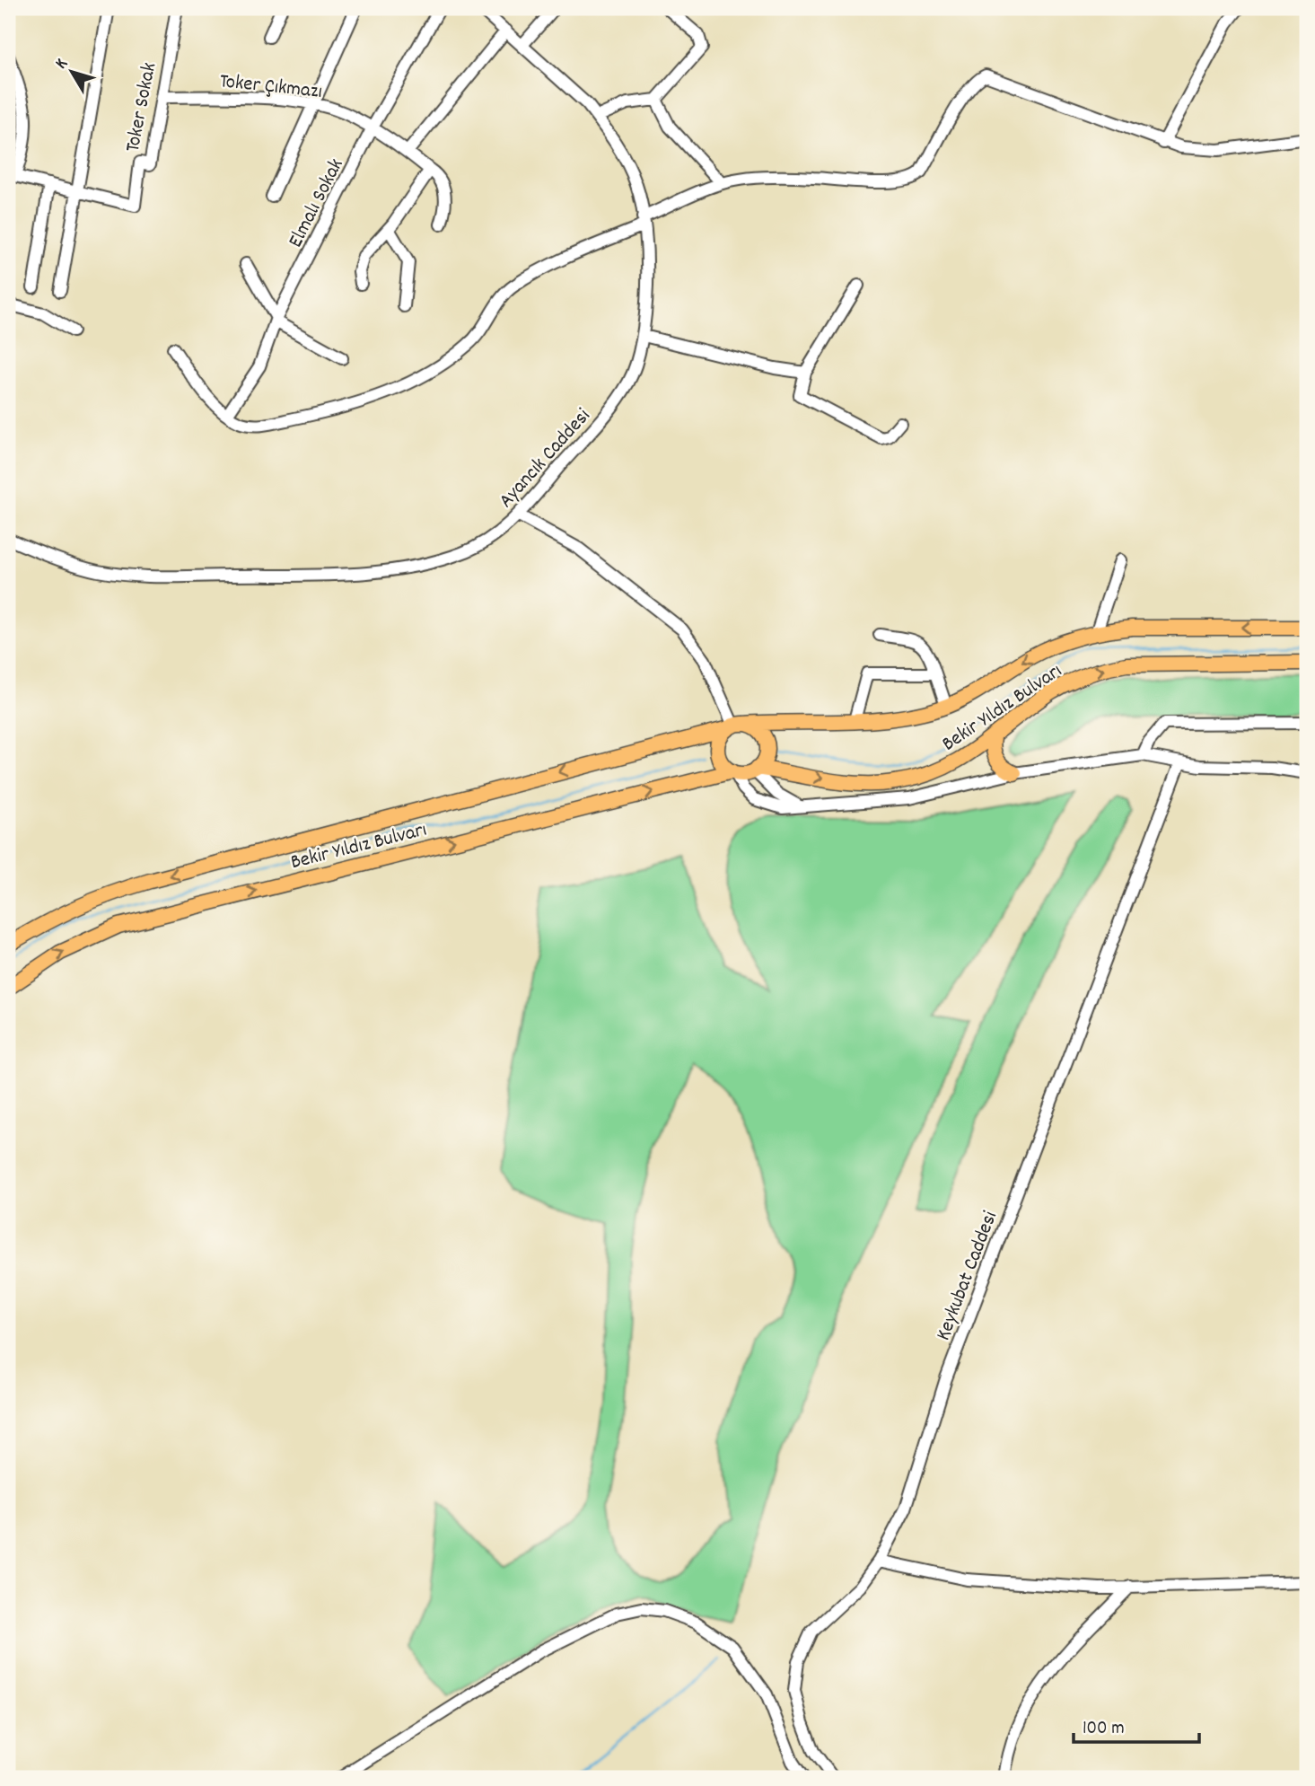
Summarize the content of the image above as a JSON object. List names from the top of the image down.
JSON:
{
  "streets": {
    "main road": ["Bekir Yıldız Bulvarı"],
    "street": [
      "Toker Çıkmazı",
      "Toker Sokak",
      "Elmalı Sokak",
      "Ayancık Caddesi",
      "Keykubat Caddesi"
    ]
  },
  "crossings": [
    ["Toker Çıkmazı", "Toker Sokak"],
    ["Toker Çıkmazı", "Elmalı Sokak"]
  ],
  "scale_bar": "100 m",
  "north": "top left"
}
